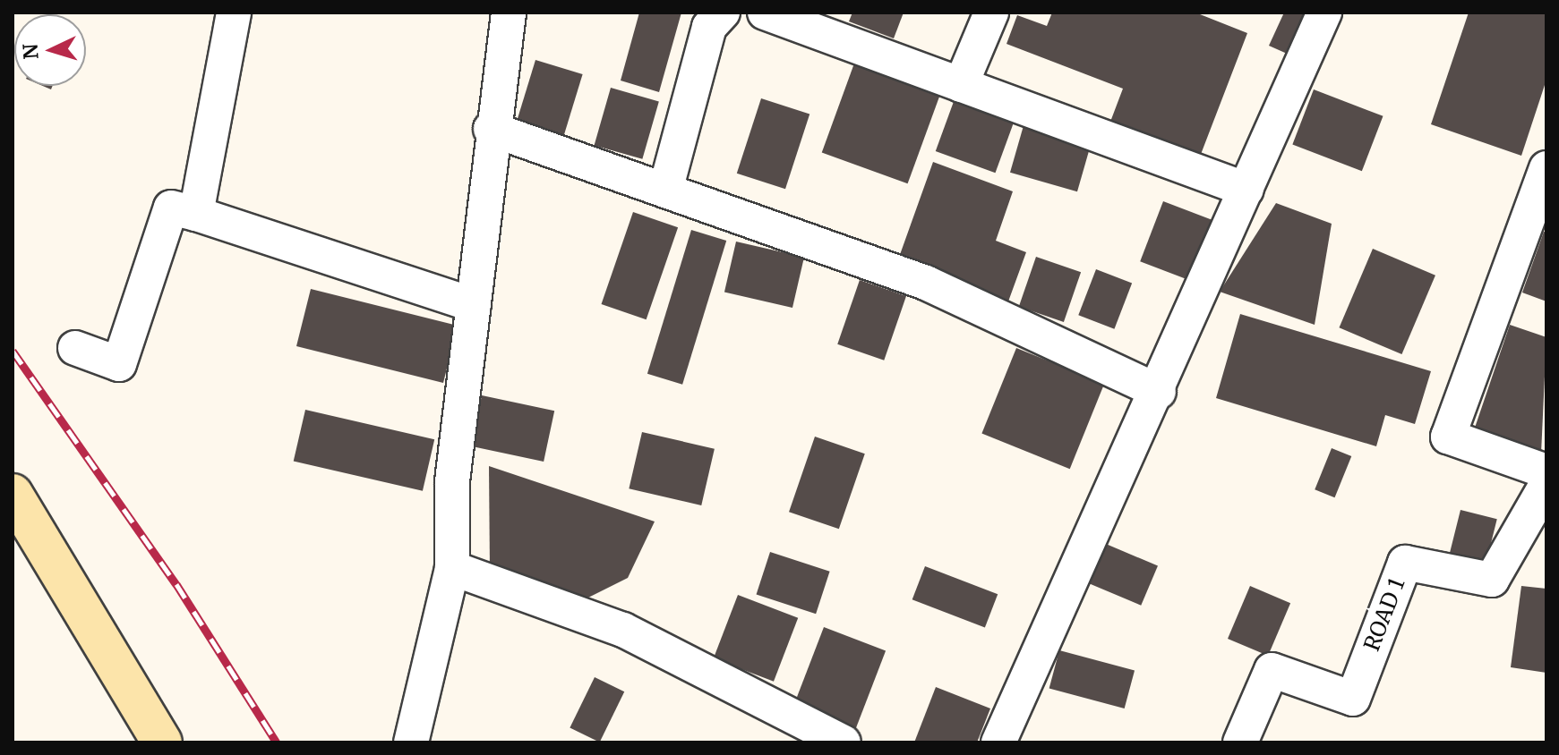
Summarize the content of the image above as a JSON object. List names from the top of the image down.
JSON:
{
  "streets": {
    "street": ["ROAD 1"]
  },
  "north": "left"
}
